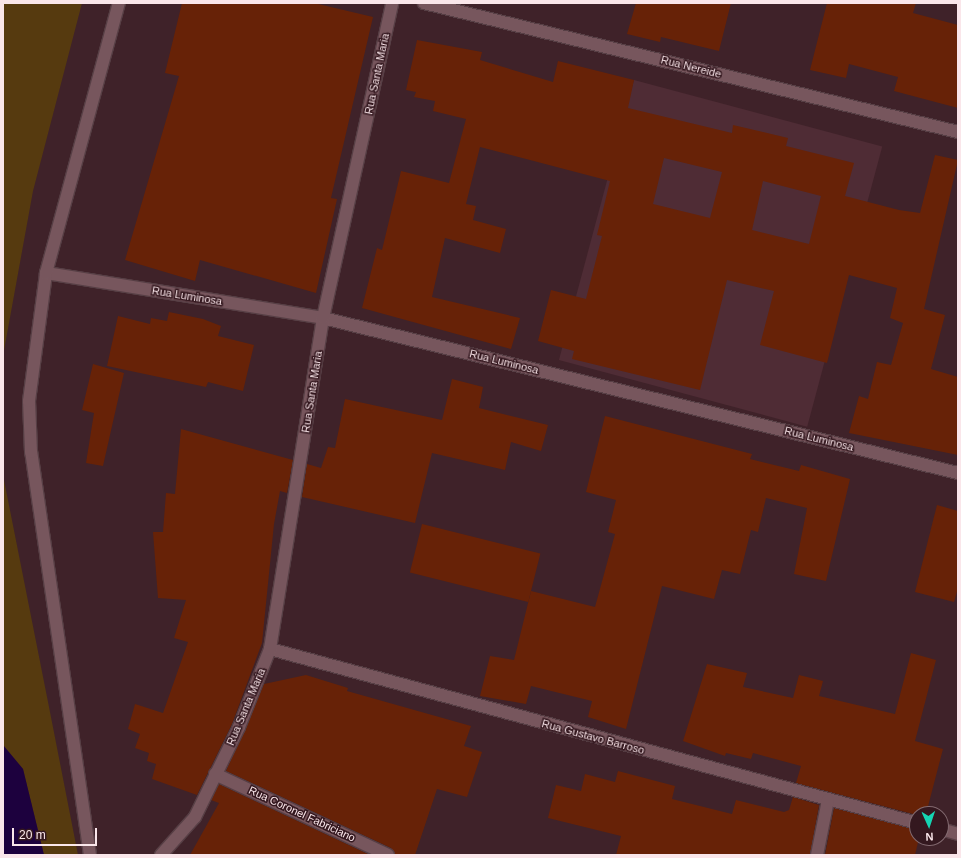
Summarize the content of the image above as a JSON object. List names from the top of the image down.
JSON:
{
  "streets": {
    "street": [
      "Rua Nereide",
      "Rua Santa Maria",
      "Rua Luminosa",
      "Rua Gustavo Barroso",
      "Rua Coronel Fabriciano"
    ]
  },
  "crossings": [
    ["Rua Santa Maria", "Rua Luminosa"],
    ["Rua Santa Maria", "Rua Gustavo Barroso"],
    ["Rua Santa Maria", "Rua Coronel Fabriciano"]
  ],
  "scale_bar": "20 m",
  "north": "bottom"
}
